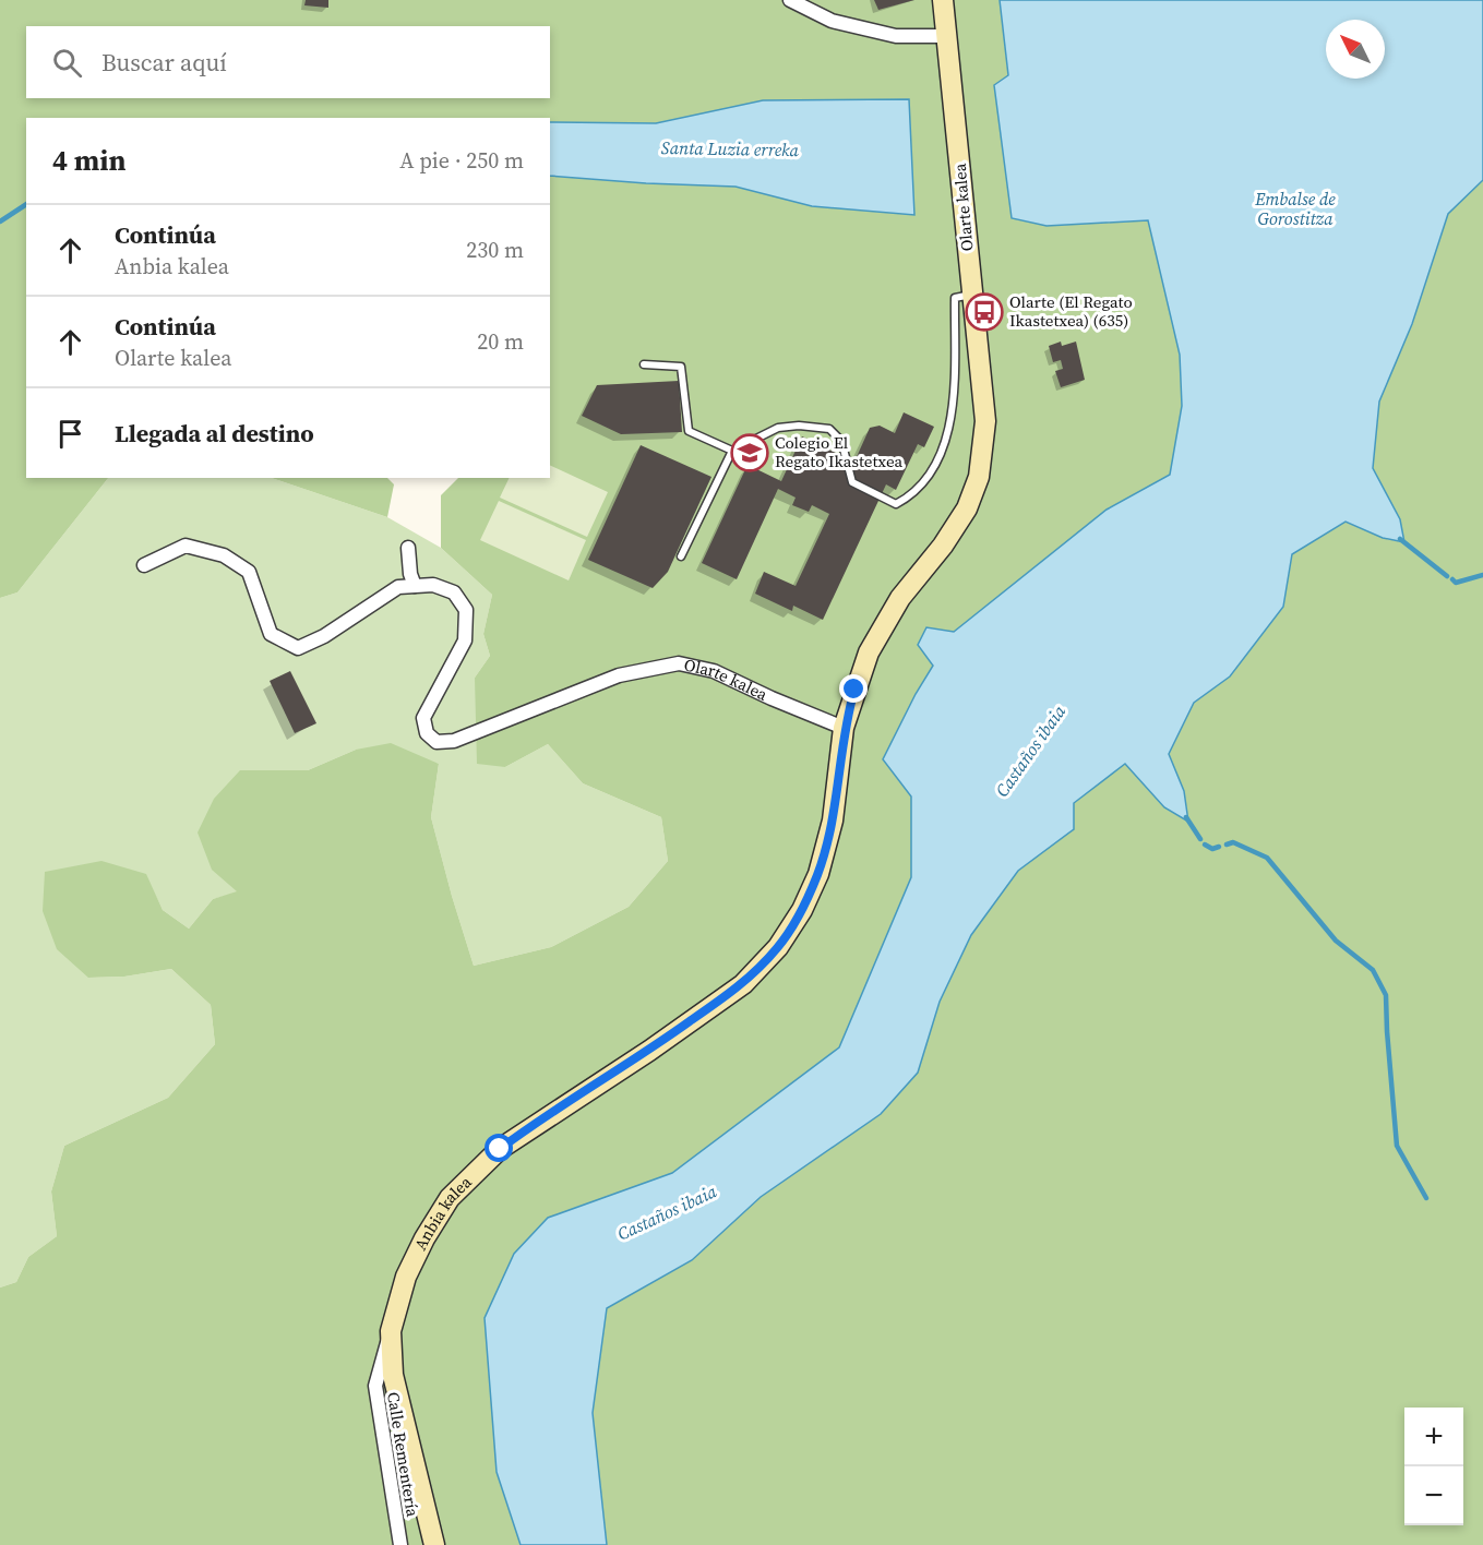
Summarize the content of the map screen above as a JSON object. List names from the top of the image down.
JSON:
{
  "streets": {
    "street": ["Olarte kalea", "Anbia kalea", "Calle Rementería"]
  },
  "crossings": [
    ["Olarte kalea", "Anbia kalea"],
    ["Anbia kalea", "Calle Rementería"]
  ],
  "water": ["Santa Luzia erreka", "Embalse de Gorostitza", "Castaños ibaia"],
  "places": {
    "bus stop": ["Olarte (El Regato Ikastetxea) (635)"],
    "school or university": ["Colegio El Regato Ikastetxea"]
  },
  "north": "top left",
  "page": {
    "search": "Buscar aquí",
    "heading": ["4 min", "A pie · 250 m"],
    "list": [
      ["Continúa", "Anbia kalea", "230 m"],
      ["Continúa", "Olarte kalea", "20 m"],
      "Llegada al destino"
    ],
    "map_buttons": ["+", "−"]
  }
}
